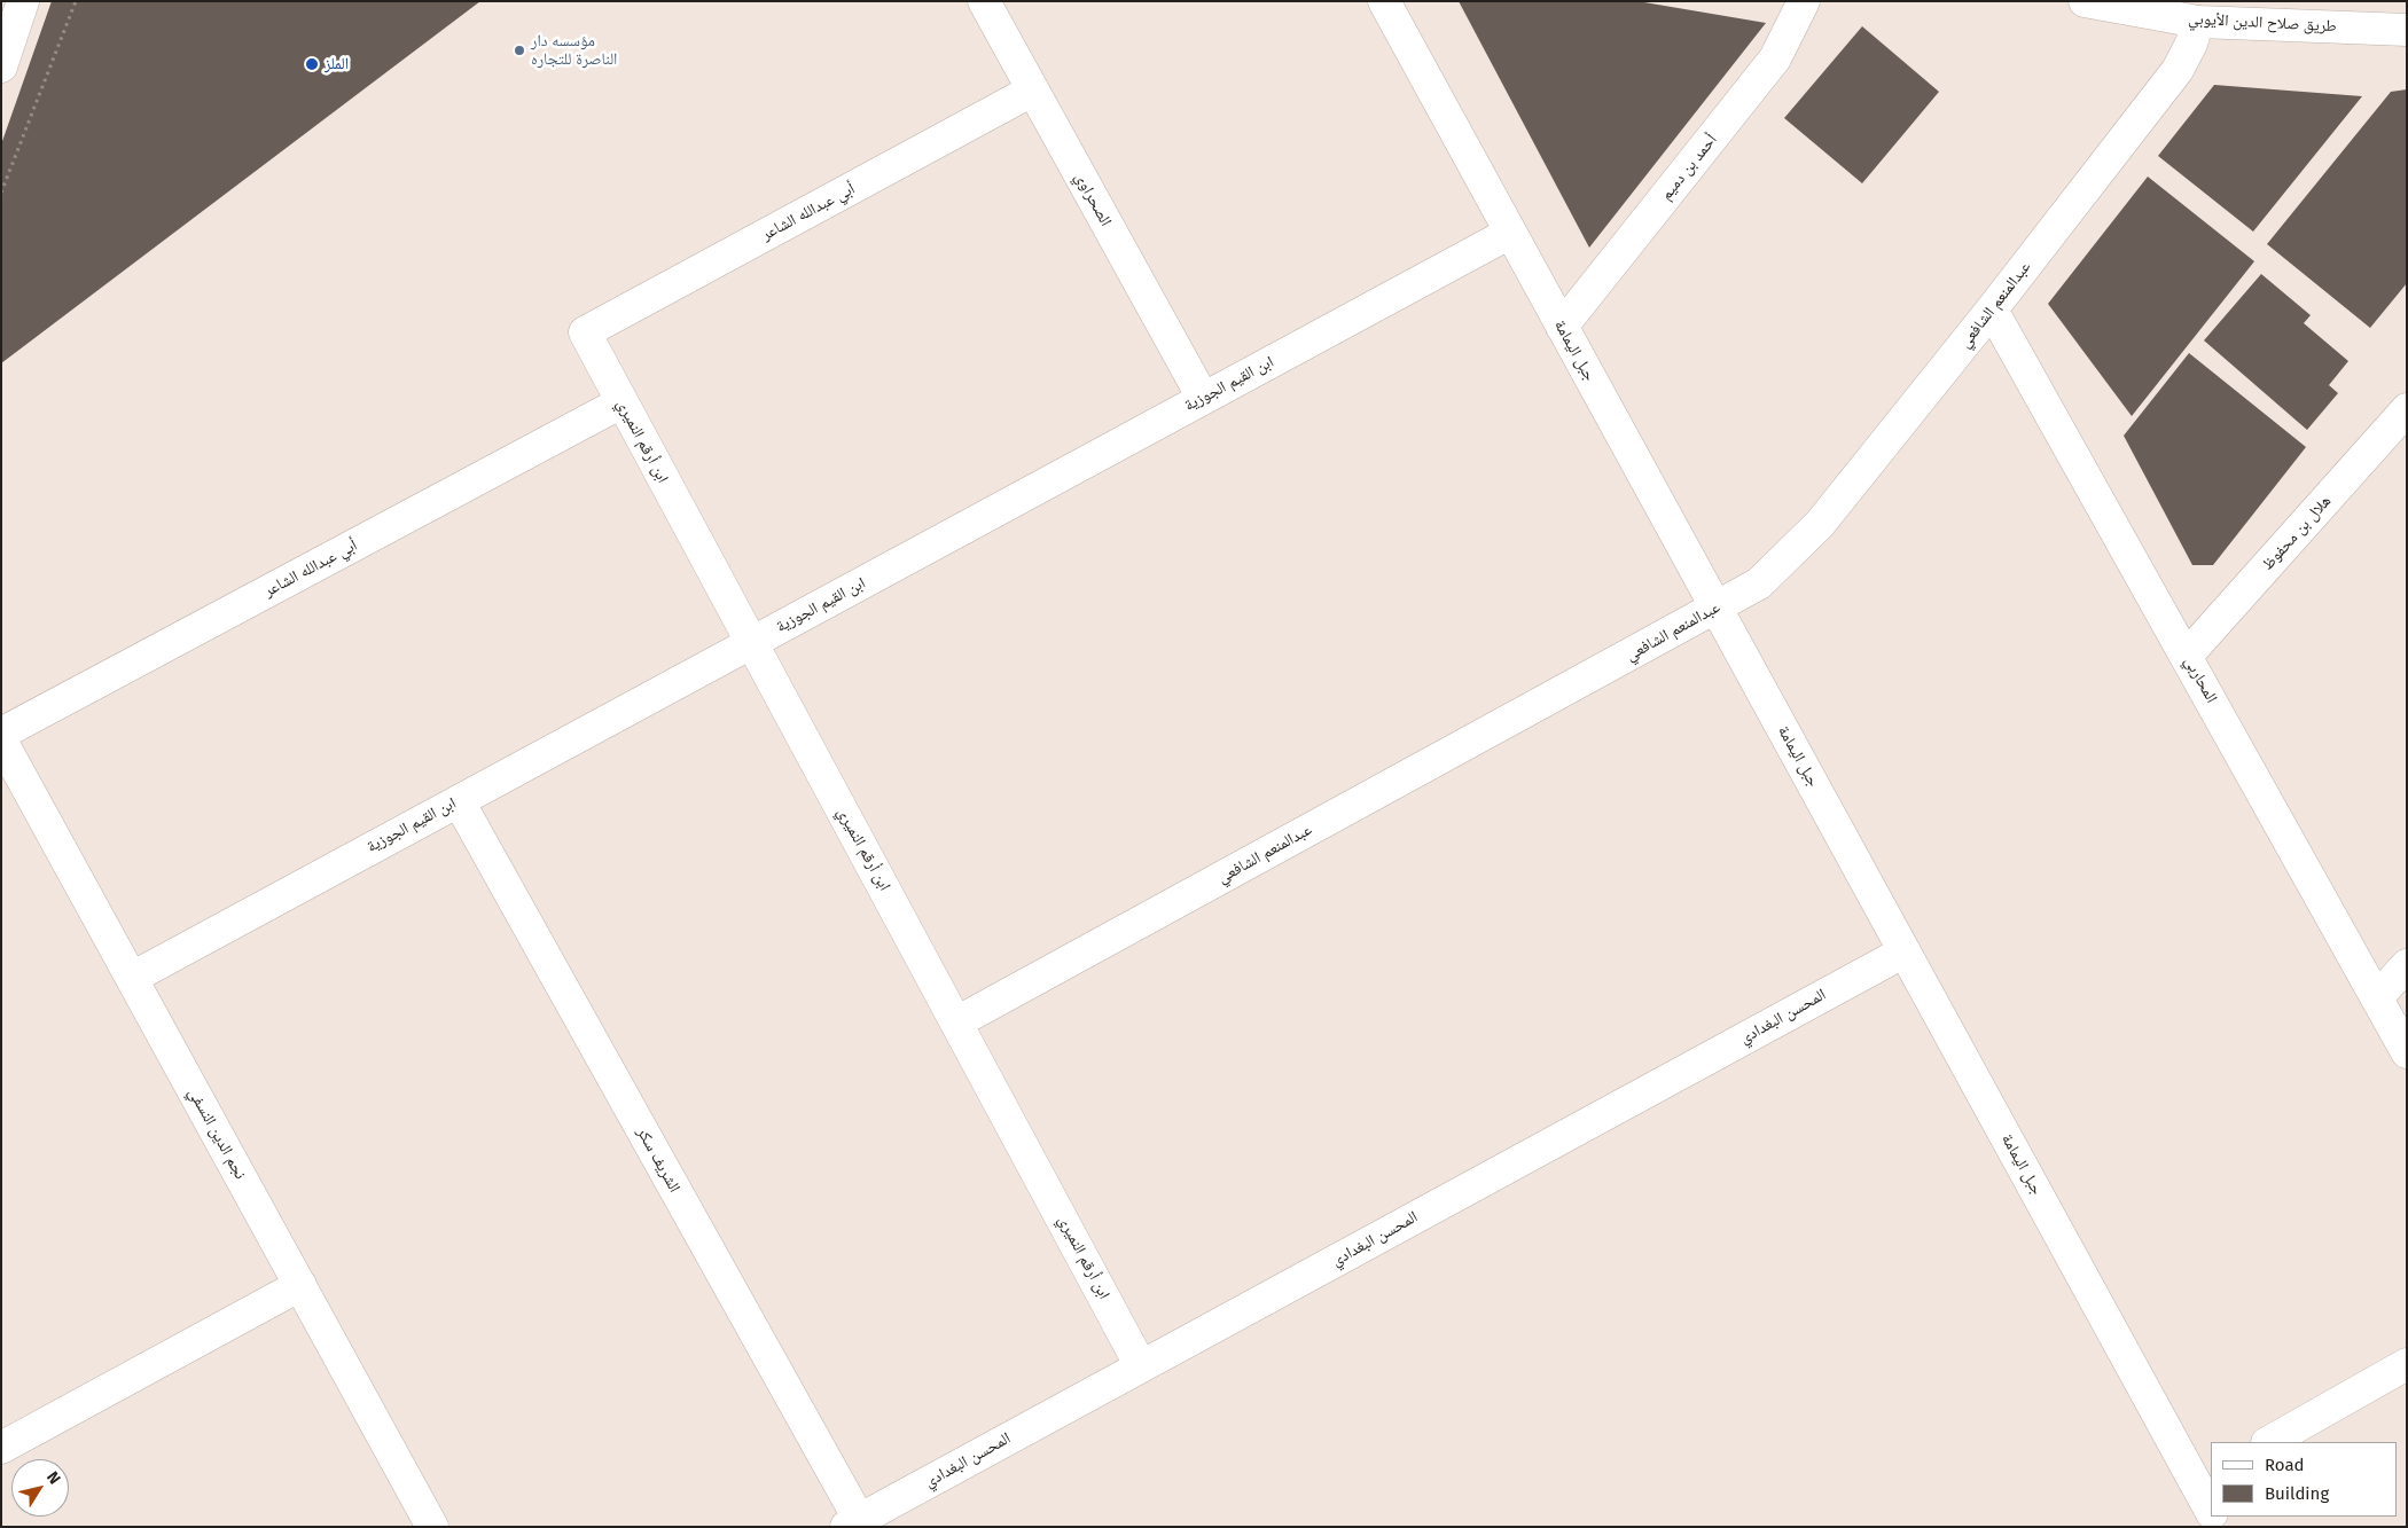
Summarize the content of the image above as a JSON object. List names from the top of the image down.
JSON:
{
  "streets": {
    "street": [
      "طريق صلاح الدين الأيوبي",
      "أحمد بن دميم",
      "الصحراوي",
      "أبي عبدالله الشاعر",
      "عبدالمنعم الشافعي",
      "جبل اليمامة",
      "ابن القيم الجوزية",
      "ابن أرقم النميري",
      "هلال بن محفوظ",
      "المحاربي",
      "المحسن البغدادي",
      "نجم الدين النسفي",
      "الشريف سكر"
    ]
  },
  "crossings": [
    ["طريق صلاح الدين الأيوبي", "عبدالمنعم الشافعي"],
    ["أحمد بن دميم", "جبل اليمامة"],
    ["الصحراوي", "أبي عبدالله الشاعر"],
    ["الصحراوي", "ابن القيم الجوزية"],
    ["أبي عبدالله الشاعر", "ابن أرقم النميري"],
    ["عبدالمنعم الشافعي", "جبل اليمامة"],
    ["عبدالمنعم الشافعي", "ابن أرقم النميري"],
    ["عبدالمنعم الشافعي", "المحاربي"],
    ["جبل اليمامة", "ابن القيم الجوزية"],
    ["جبل اليمامة", "المحسن البغدادي"],
    ["ابن القيم الجوزية", "ابن أرقم النميري"],
    ["ابن القيم الجوزية", "نجم الدين النسفي"],
    ["ابن القيم الجوزية", "الشريف سكر"],
    ["ابن أرقم النميري", "المحسن البغدادي"],
    ["هلال بن محفوظ", "المحاربي"],
    ["المحسن البغدادي", "الشريف سكر"]
  ],
  "places": ["مؤسسه دار الناصرة للتجاره", "الملز"],
  "legend": ["Road", "Building"],
  "north": "top right"
}
